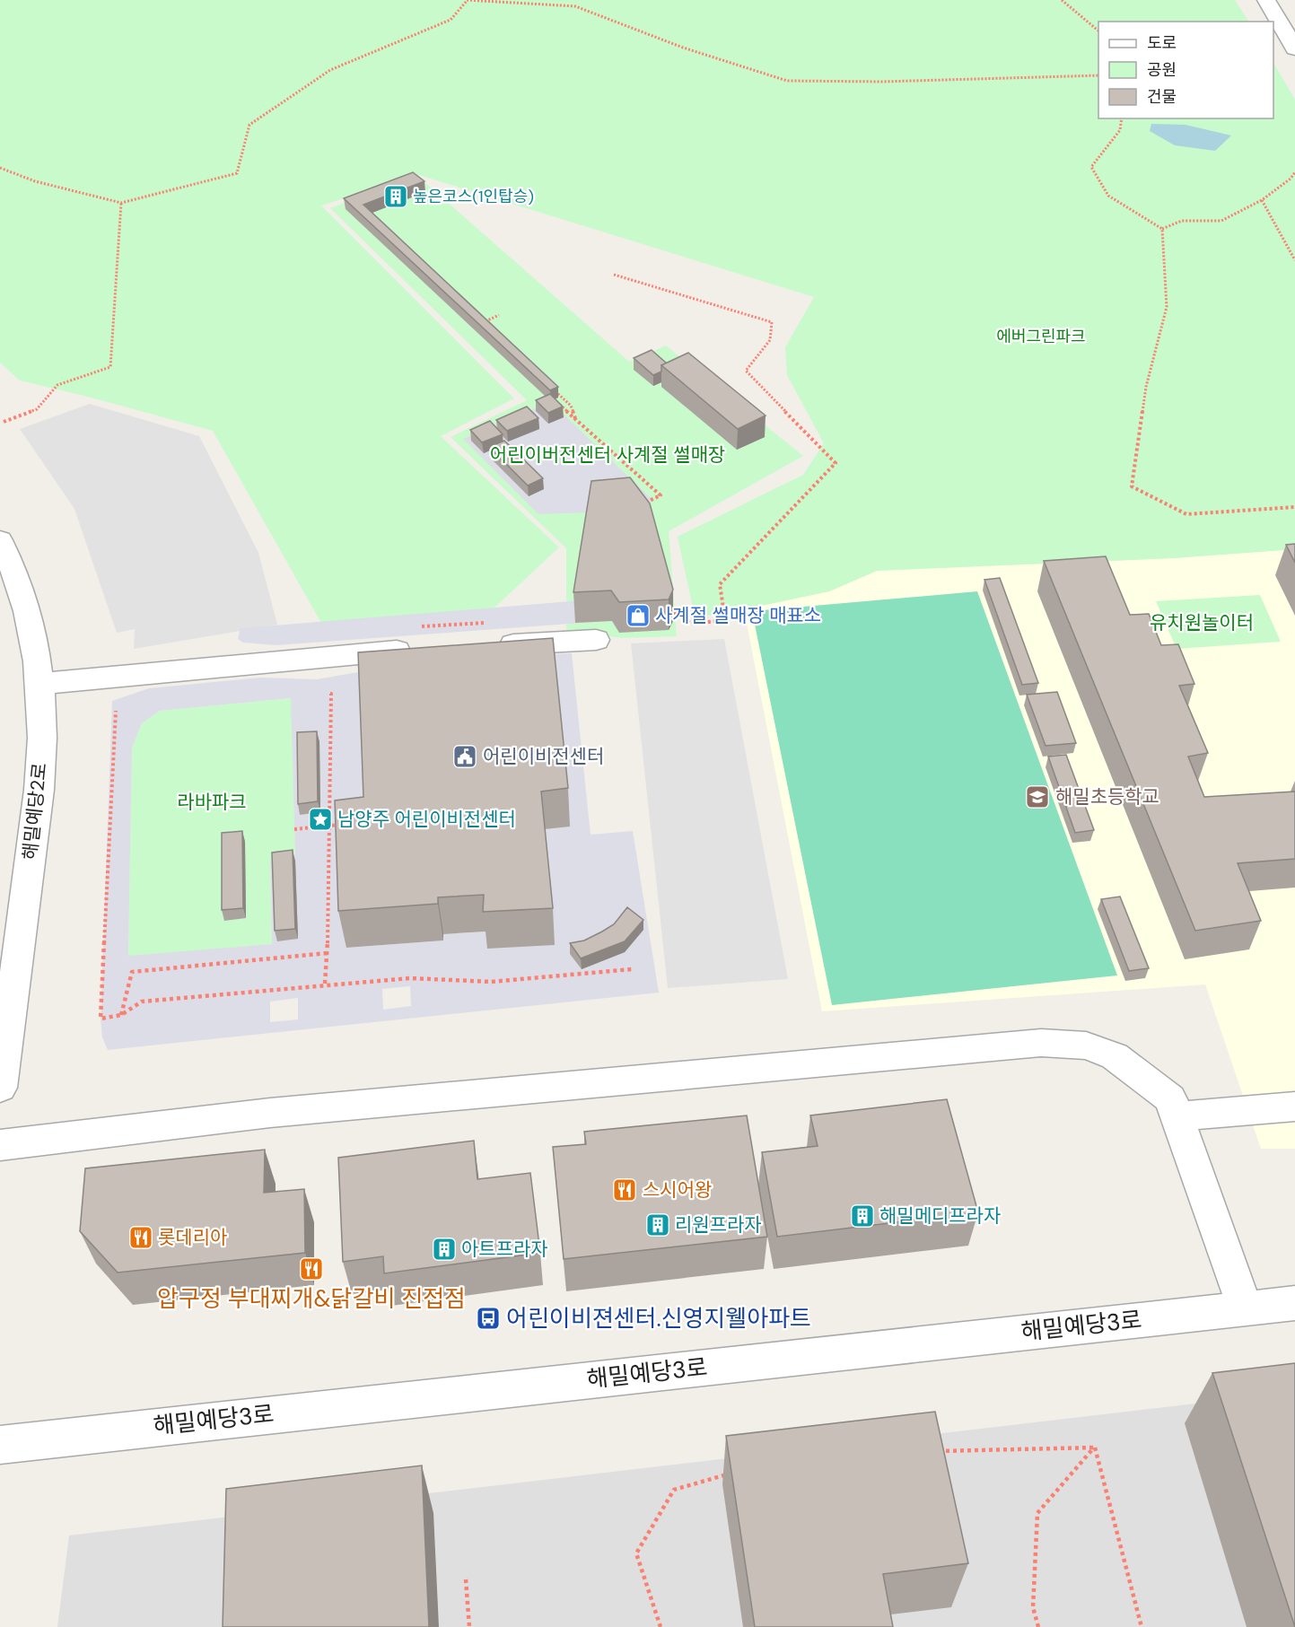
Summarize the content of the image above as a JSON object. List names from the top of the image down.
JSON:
{
  "streets": {
    "street": ["해밀예당2로", "해밀예당3로"]
  },
  "parks": [
    "에버그린파크",
    "어린이버전센터 사계절 썰매장",
    "유치원놀이터",
    "라바파크"
  ],
  "places": {
    "building": [
      "높은코스(1인탑승)",
      "해밀메디프라자",
      "리원프라자",
      "아트프라자"
    ],
    "shop": ["사계절 썰매장 매표소"],
    "public building": ["어린이비전센터"],
    "school or university": ["해밀초등학교"],
    "place": ["남양주 어린이비전센터"],
    "restaurant": ["스시어왕", "롯데리아", "압구정 부대찌개&닭갈비 진접점"],
    "bus stop": ["어린이비젼센터.신영지웰아파트"]
  },
  "legend": ["도로", "공원", "건물"]
}
